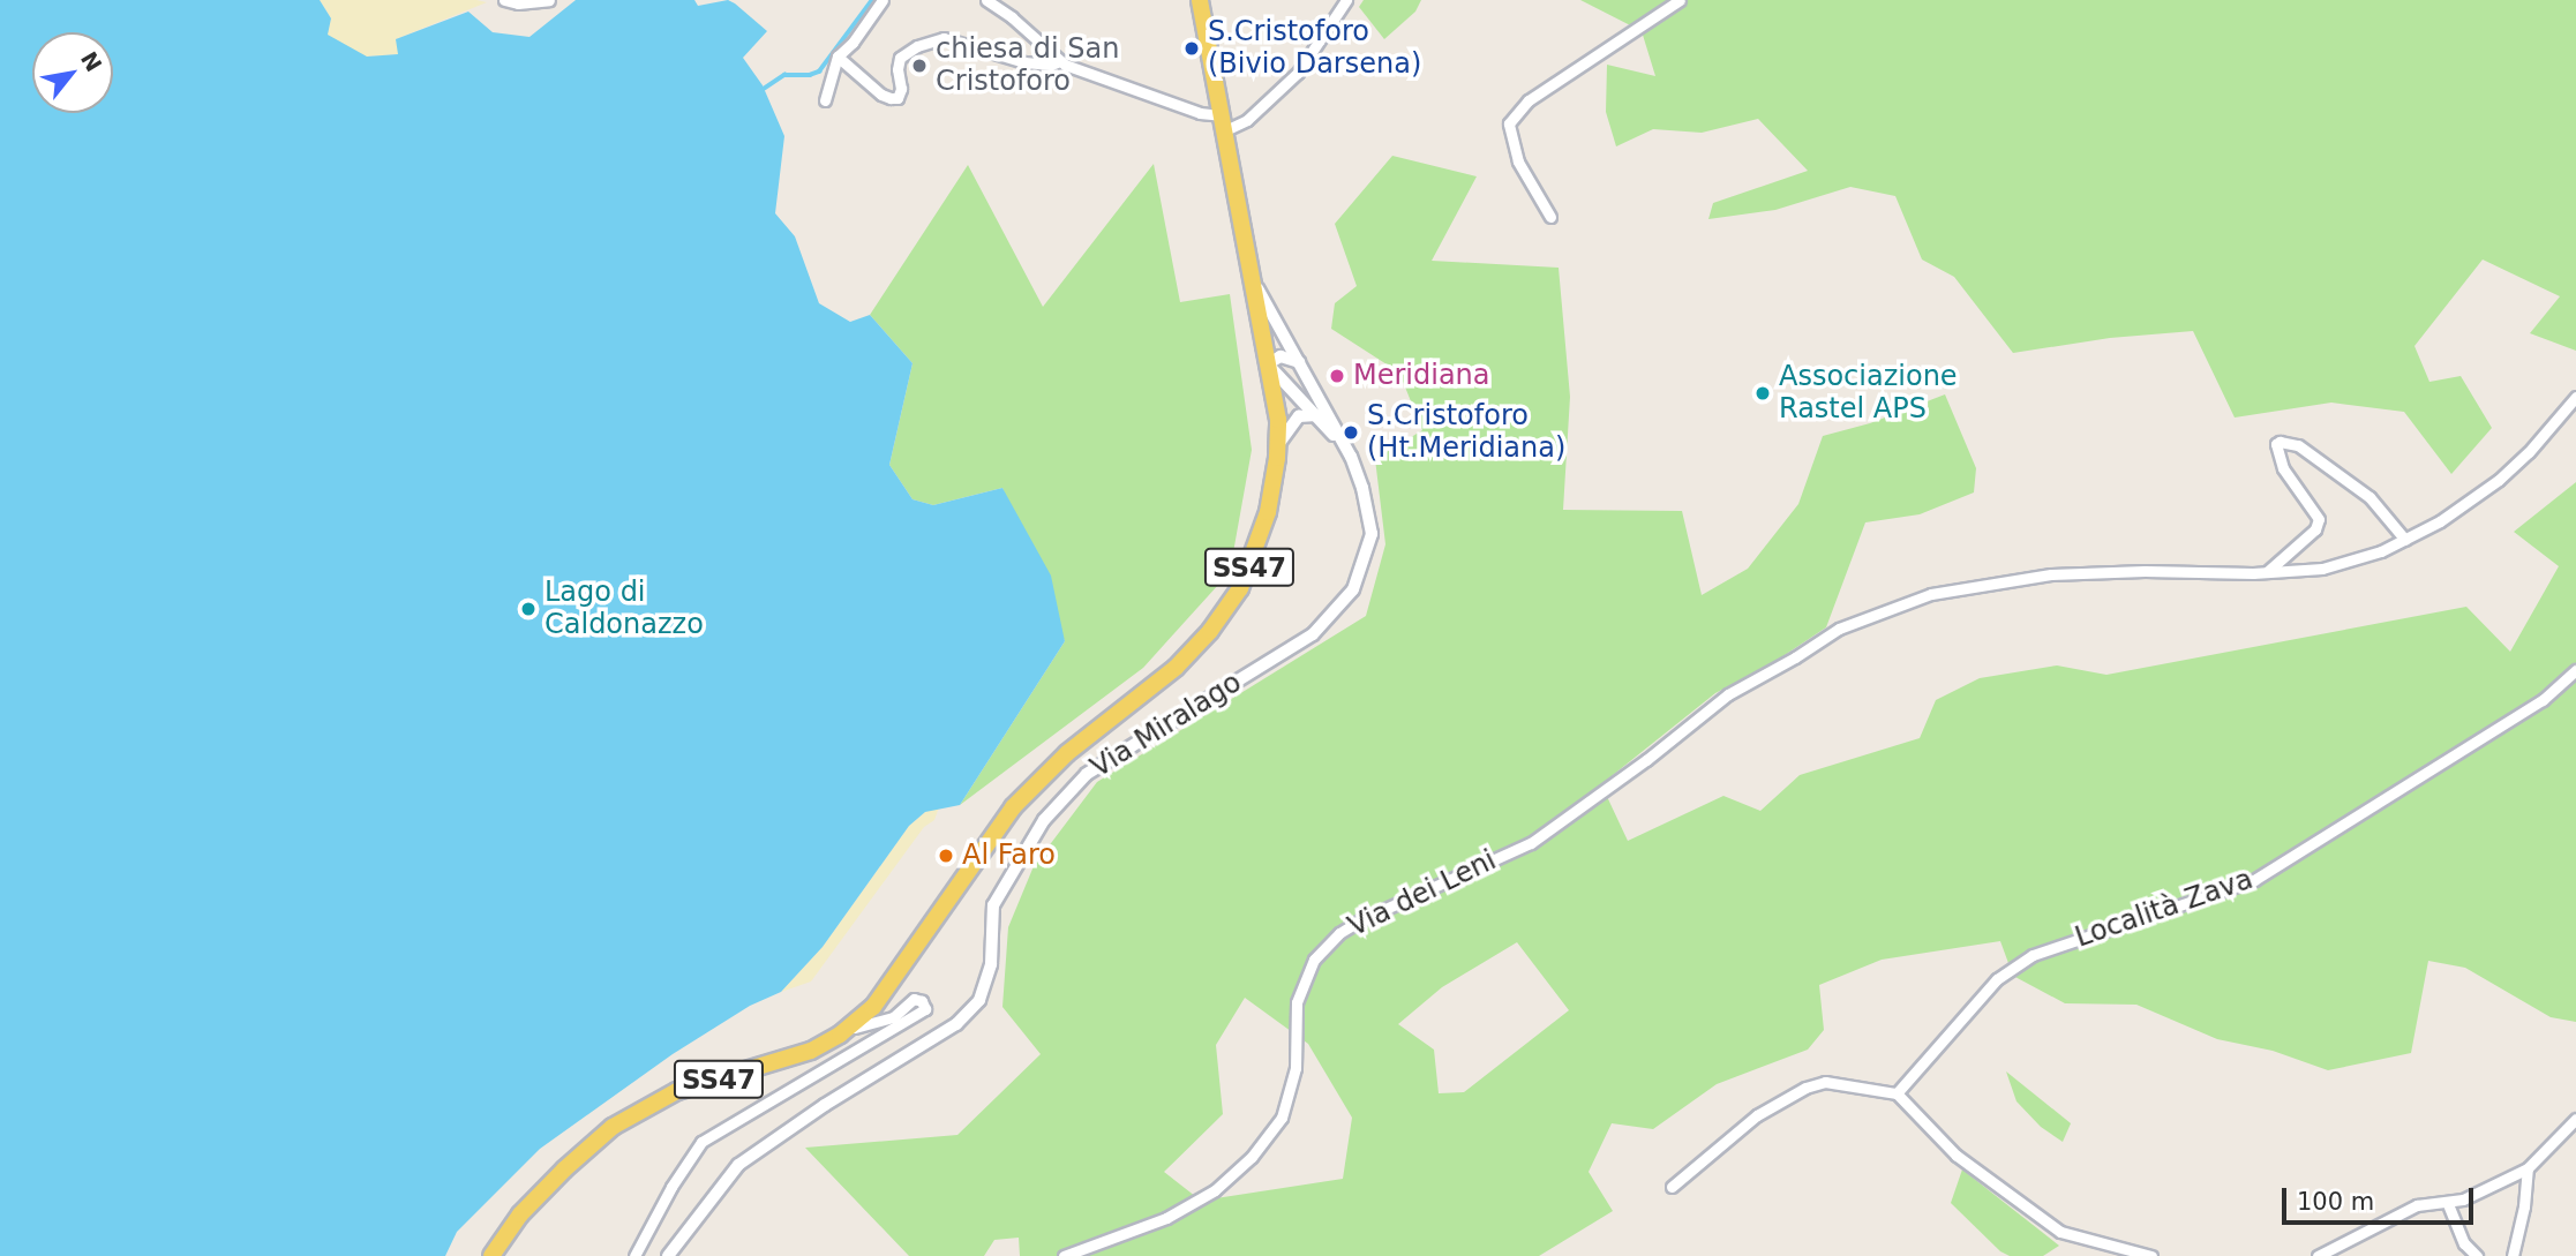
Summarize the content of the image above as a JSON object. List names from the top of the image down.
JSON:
{
  "streets": {
    "main road": ["SS47"],
    "street": ["Via Miralago", "Via dei Leni", "Località Zava"]
  },
  "places": [
    "S.Cristoforo (Bivio Darsena)",
    "chiesa di San Cristoforo",
    "Meridiana",
    "Associazione Rastel APS",
    "S.Cristoforo (Ht.Meridiana)",
    "Lago di Caldonazzo",
    "Al Faro"
  ],
  "scale_bar": "100 m",
  "north": "top right"
}
